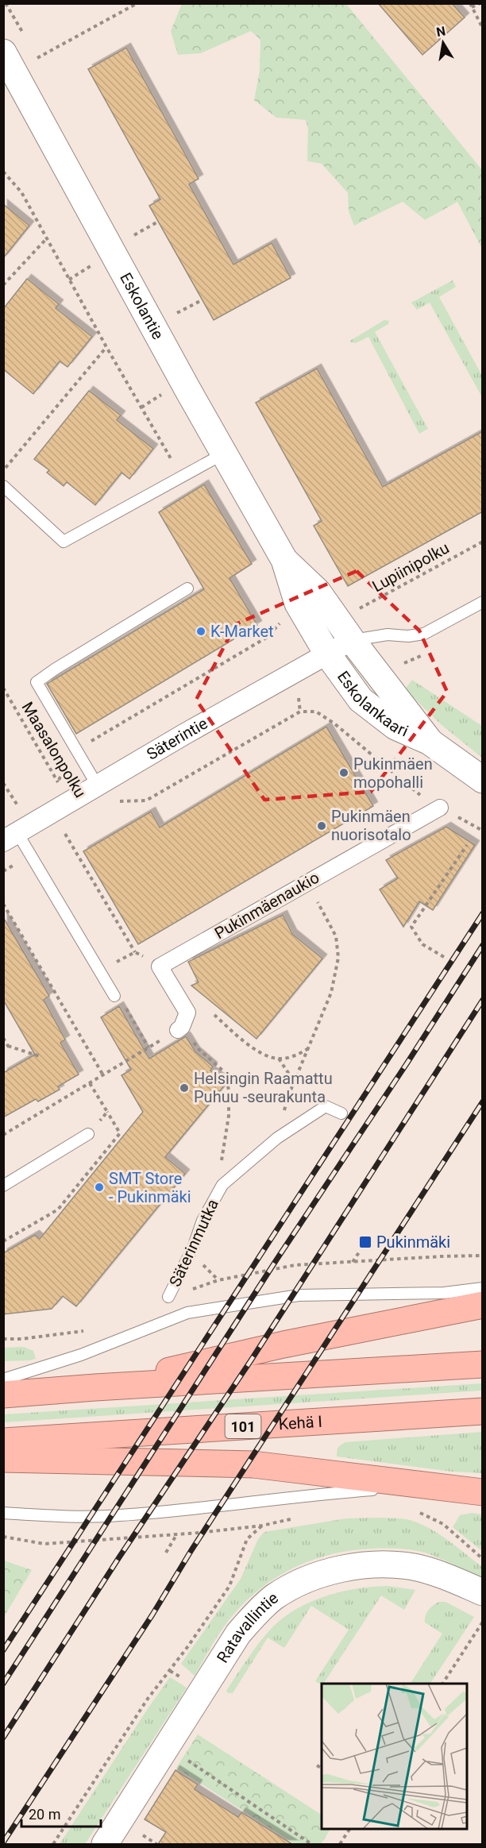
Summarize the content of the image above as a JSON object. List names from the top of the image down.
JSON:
{
  "streets": {
    "highway": ["Kehä I", "101"],
    "street": [
      "Eskolantie",
      "Eskolankaari",
      "Säterintie",
      "Pukinmäenaukio",
      "Ratavallintie"
    ],
    "lane": ["Säterinmutka"],
    "path": ["Lupiinipolku", "Maasalonpolku"]
  },
  "crossings": [
    ["Eskolantie", "Lupiinipolku"],
    ["Eskolantie", "Eskolankaari"],
    ["Eskolantie", "Säterintie"],
    ["Lupiinipolku", "Eskolankaari"],
    ["Lupiinipolku", "Säterintie"],
    ["Eskolankaari", "Säterintie"],
    ["Säterintie", "Maasalonpolku"]
  ],
  "places": {
    "other": [
      "K-Market",
      "Pukinmäen mopohalli",
      "Pukinmäen nuorisotalo",
      "Helsingin Raamattu Puhuu -seurakunta",
      "SMT Store - Pukinmäki"
    ],
    "transit": ["Pukinmäki"]
  },
  "scale_bar": "20 m",
  "north": "top"
}
